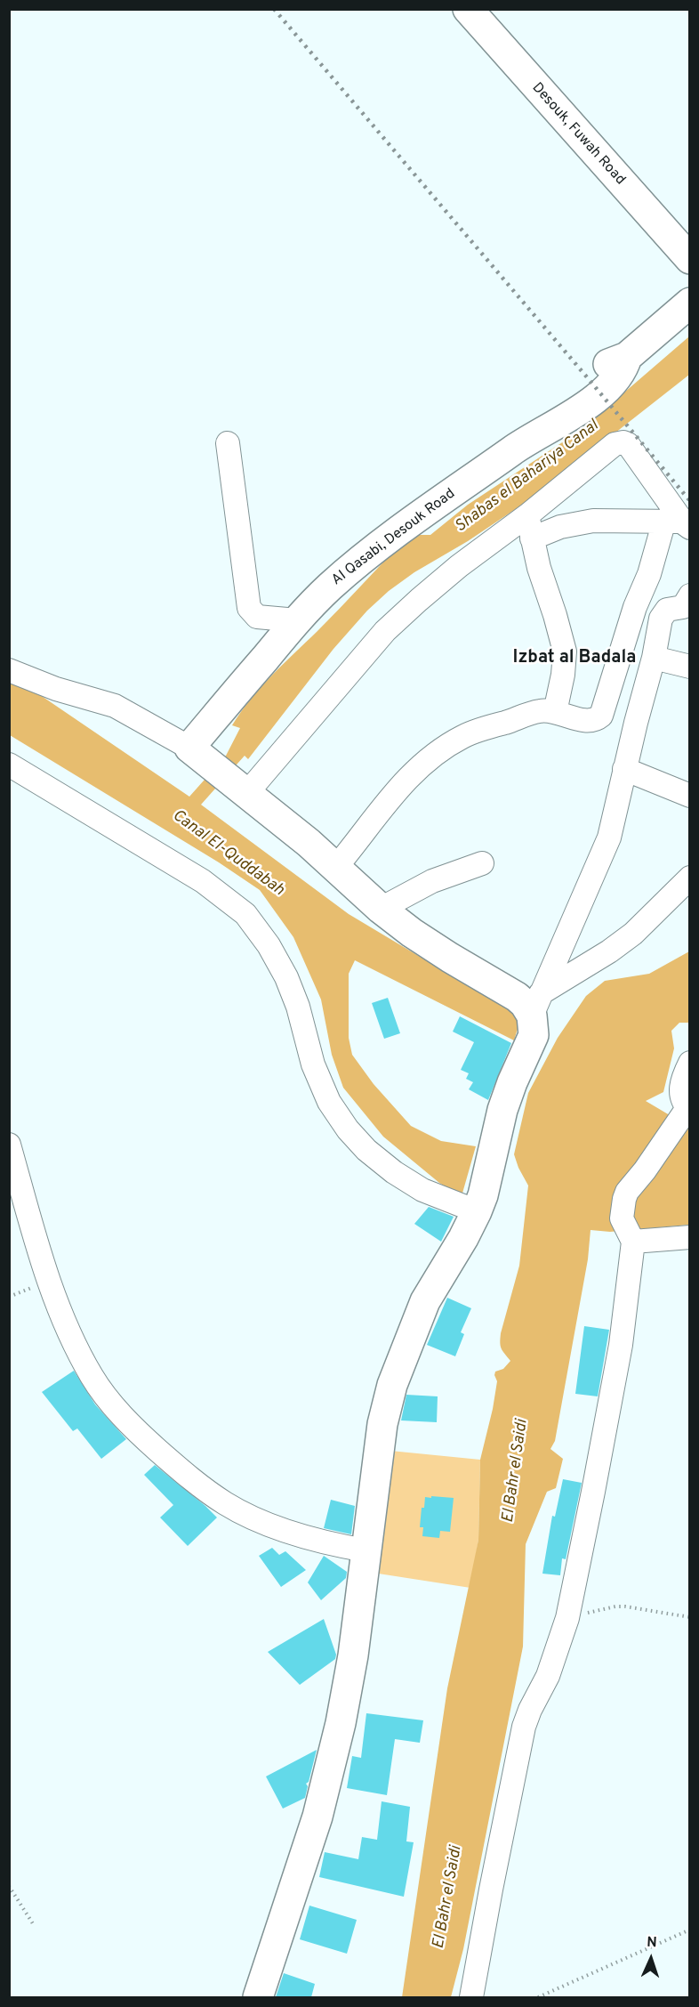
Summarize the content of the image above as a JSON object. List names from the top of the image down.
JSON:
{
  "streets": {
    "main road": ["Desouk, Fuwah Road", "Al Qasabi, Desouk Road"]
  },
  "districts": ["Izbat al Badala"],
  "water": ["Shabas el Bahariya Canal", "Canal El-Quddabah", "El Bahr el Saidi"],
  "north": "top"
}
